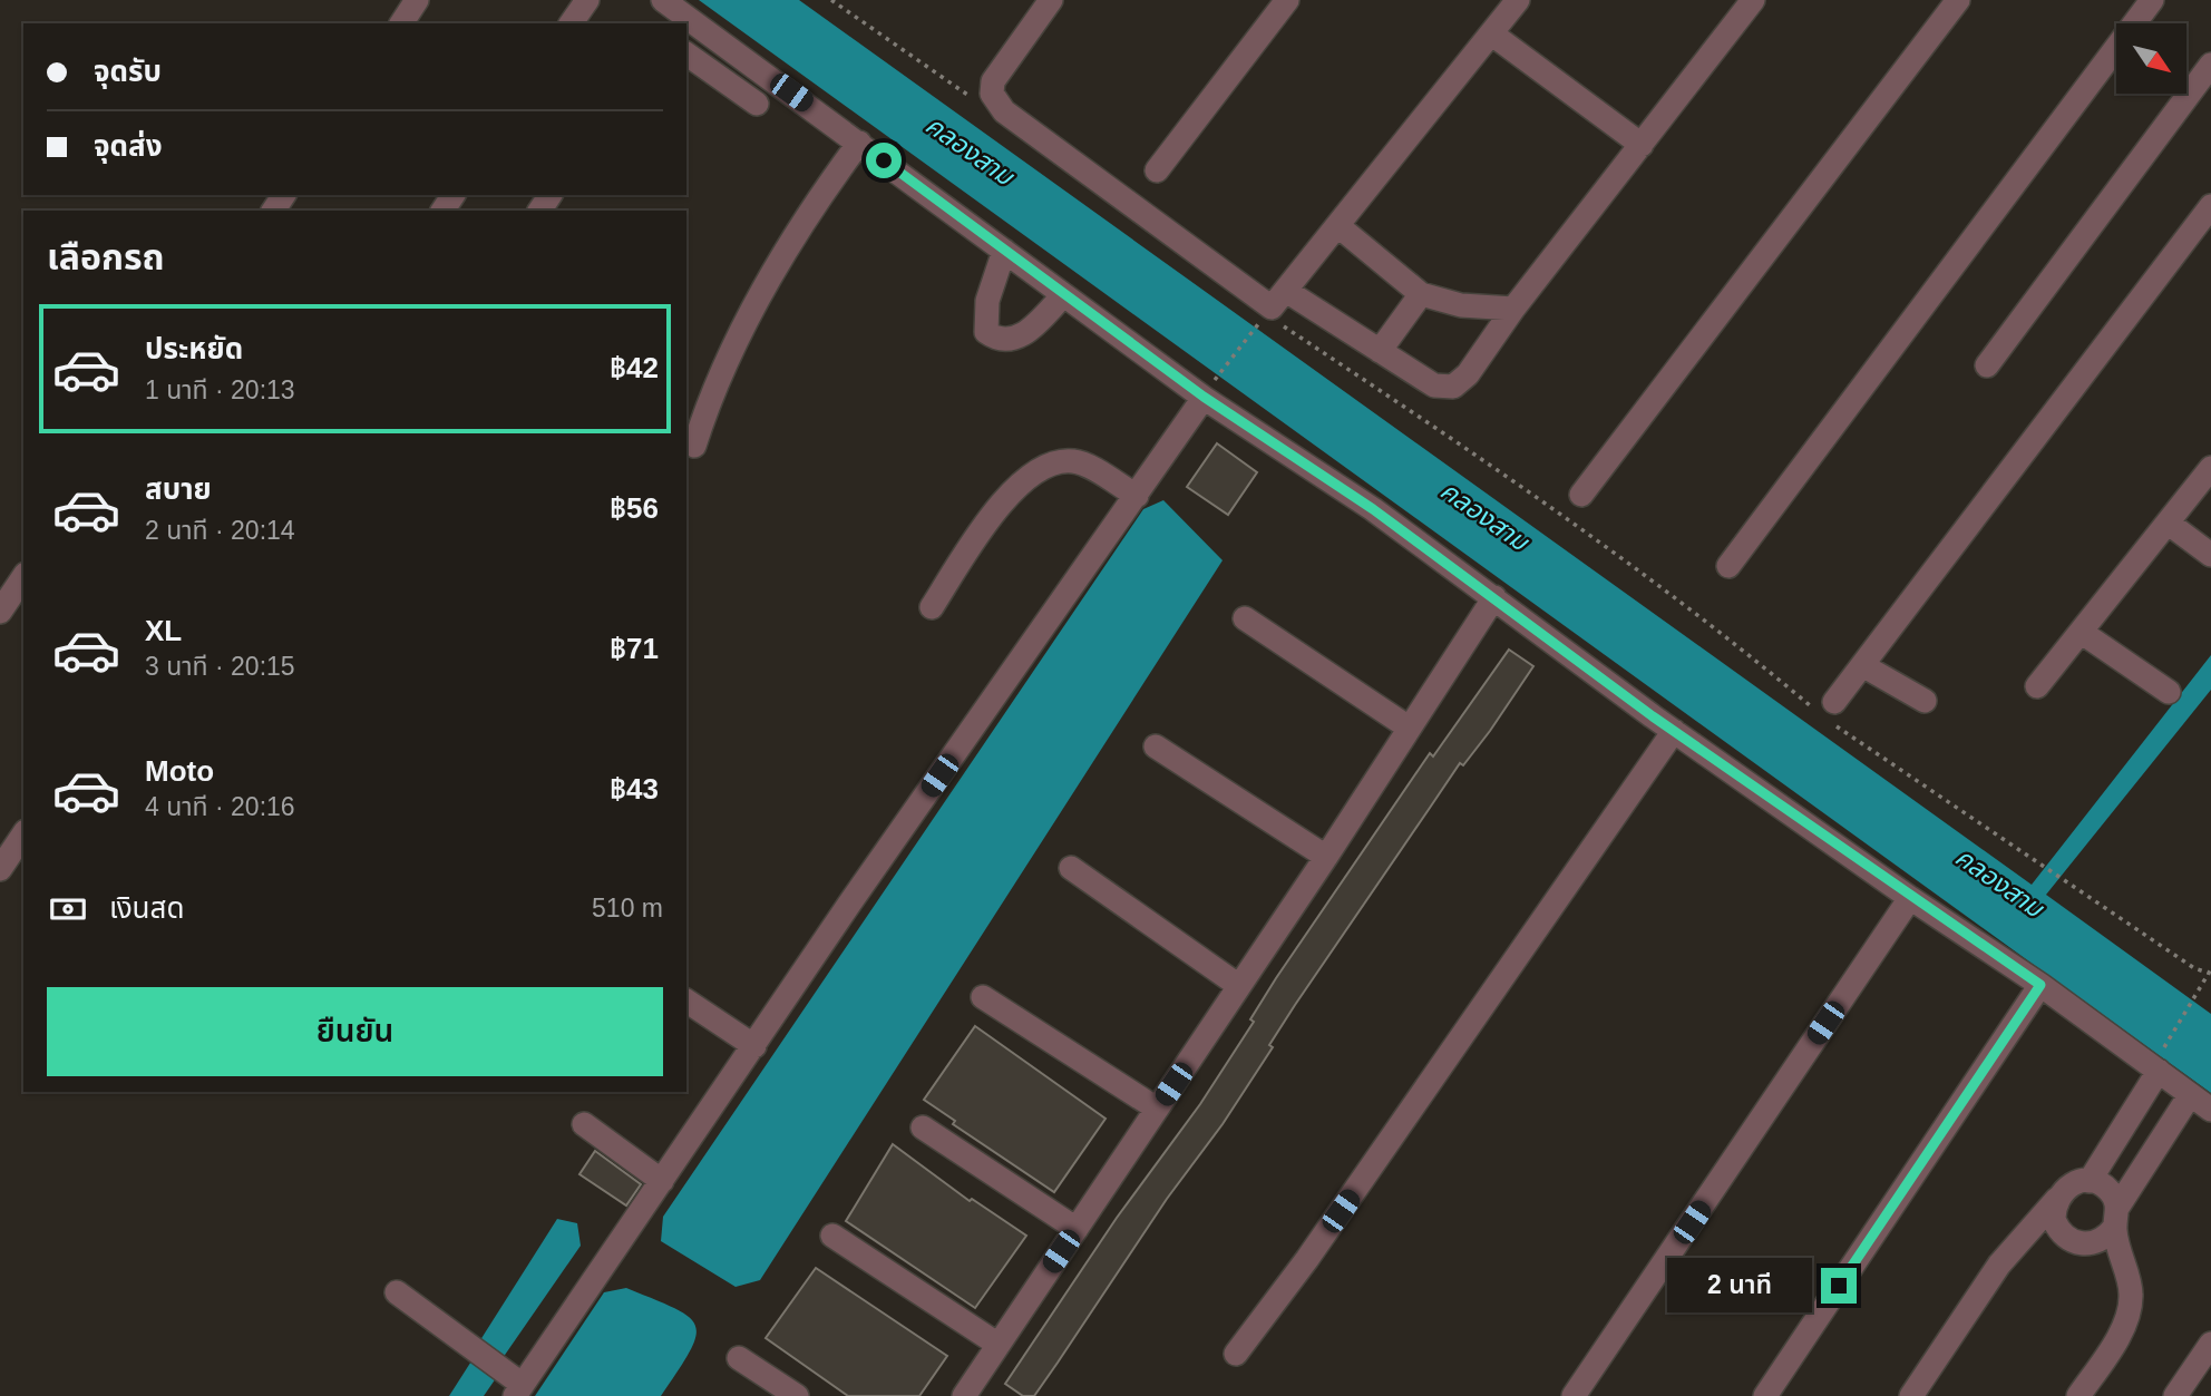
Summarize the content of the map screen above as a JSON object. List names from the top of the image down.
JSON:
{
  "water": ["คลองสาม"],
  "north": "bottom right",
  "page": {
    "banner": ["จุดรับ", "จุดส่ง"],
    "heading": "เลือกรถ",
    "list": [
      {
        "name": "ประหยัด",
        "note": "1 นาที · 20:13",
        "value": "฿42"
      },
      {
        "name": "สบาย",
        "note": "2 นาที · 20:14",
        "value": "฿56"
      },
      {
        "name": "XL",
        "note": "3 นาที · 20:15",
        "value": "฿71"
      },
      {
        "name": "Moto",
        "note": "4 นาที · 20:16",
        "value": "฿43"
      }
    ],
    "pay": ["เงินสด", "510 m"],
    "buttons": "ยืนยัน",
    "bubble": "2 นาที"
  }
}
